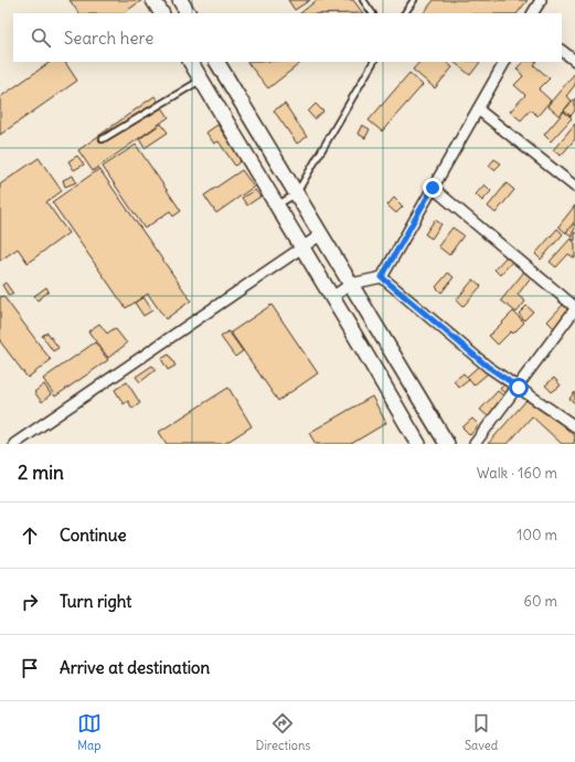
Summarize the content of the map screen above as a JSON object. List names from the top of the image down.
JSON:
{
  "page": {
    "search": "Search here",
    "heading": ["2 min", "Walk · 160 m"],
    "list": [
      ["Continue", "100 m"],
      ["Turn right", "60 m"],
      "Arrive at destination"
    ],
    "nav": ["Map", "Directions", "Saved"]
  }
}
